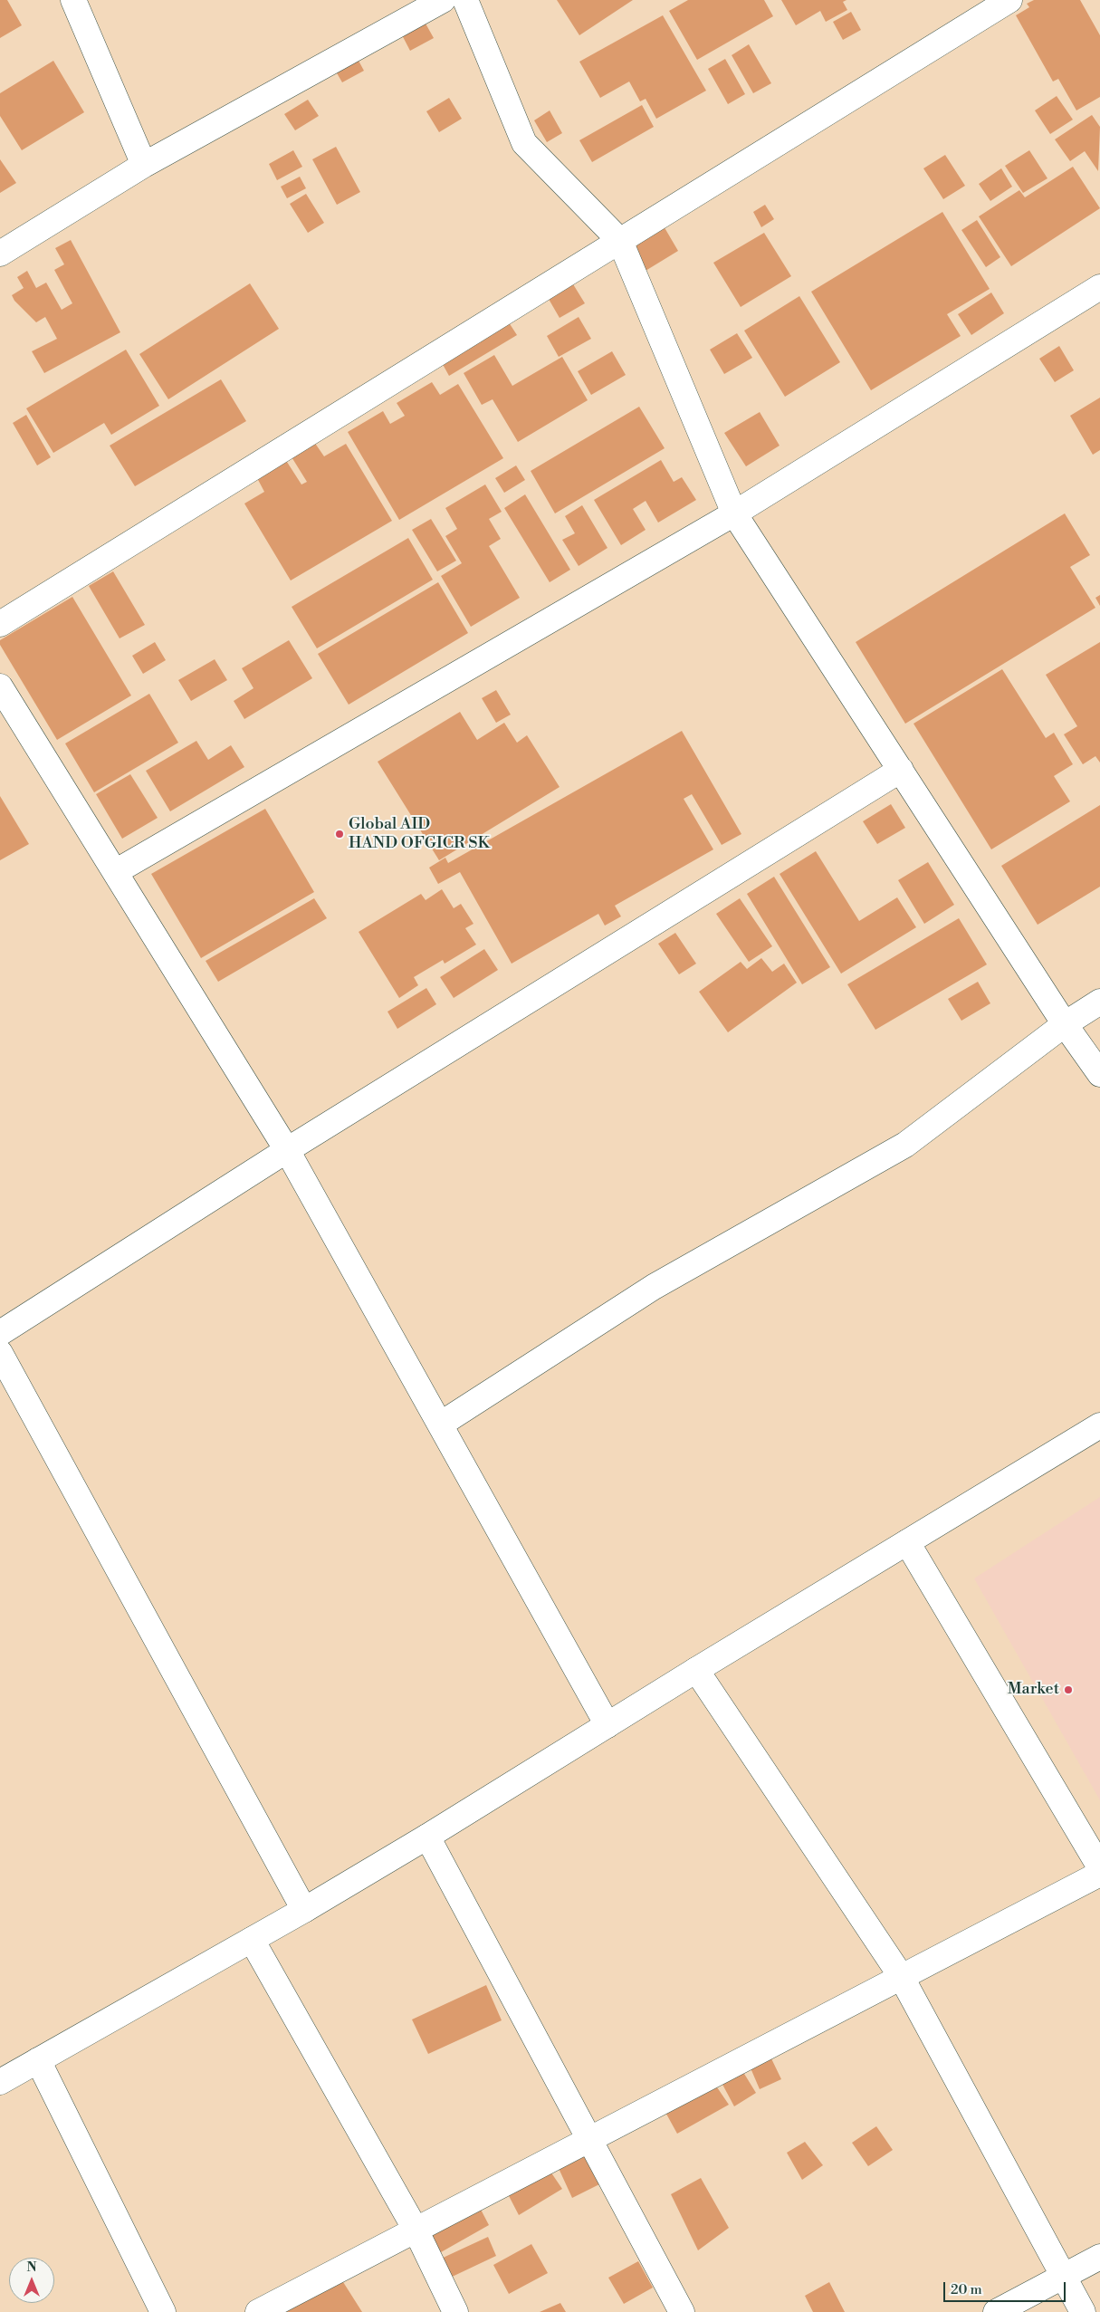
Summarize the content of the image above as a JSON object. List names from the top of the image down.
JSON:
{
  "places": ["Global AID HAND OFGICR SK", "Market"],
  "scale_bar": "20 m",
  "north": "top"
}
